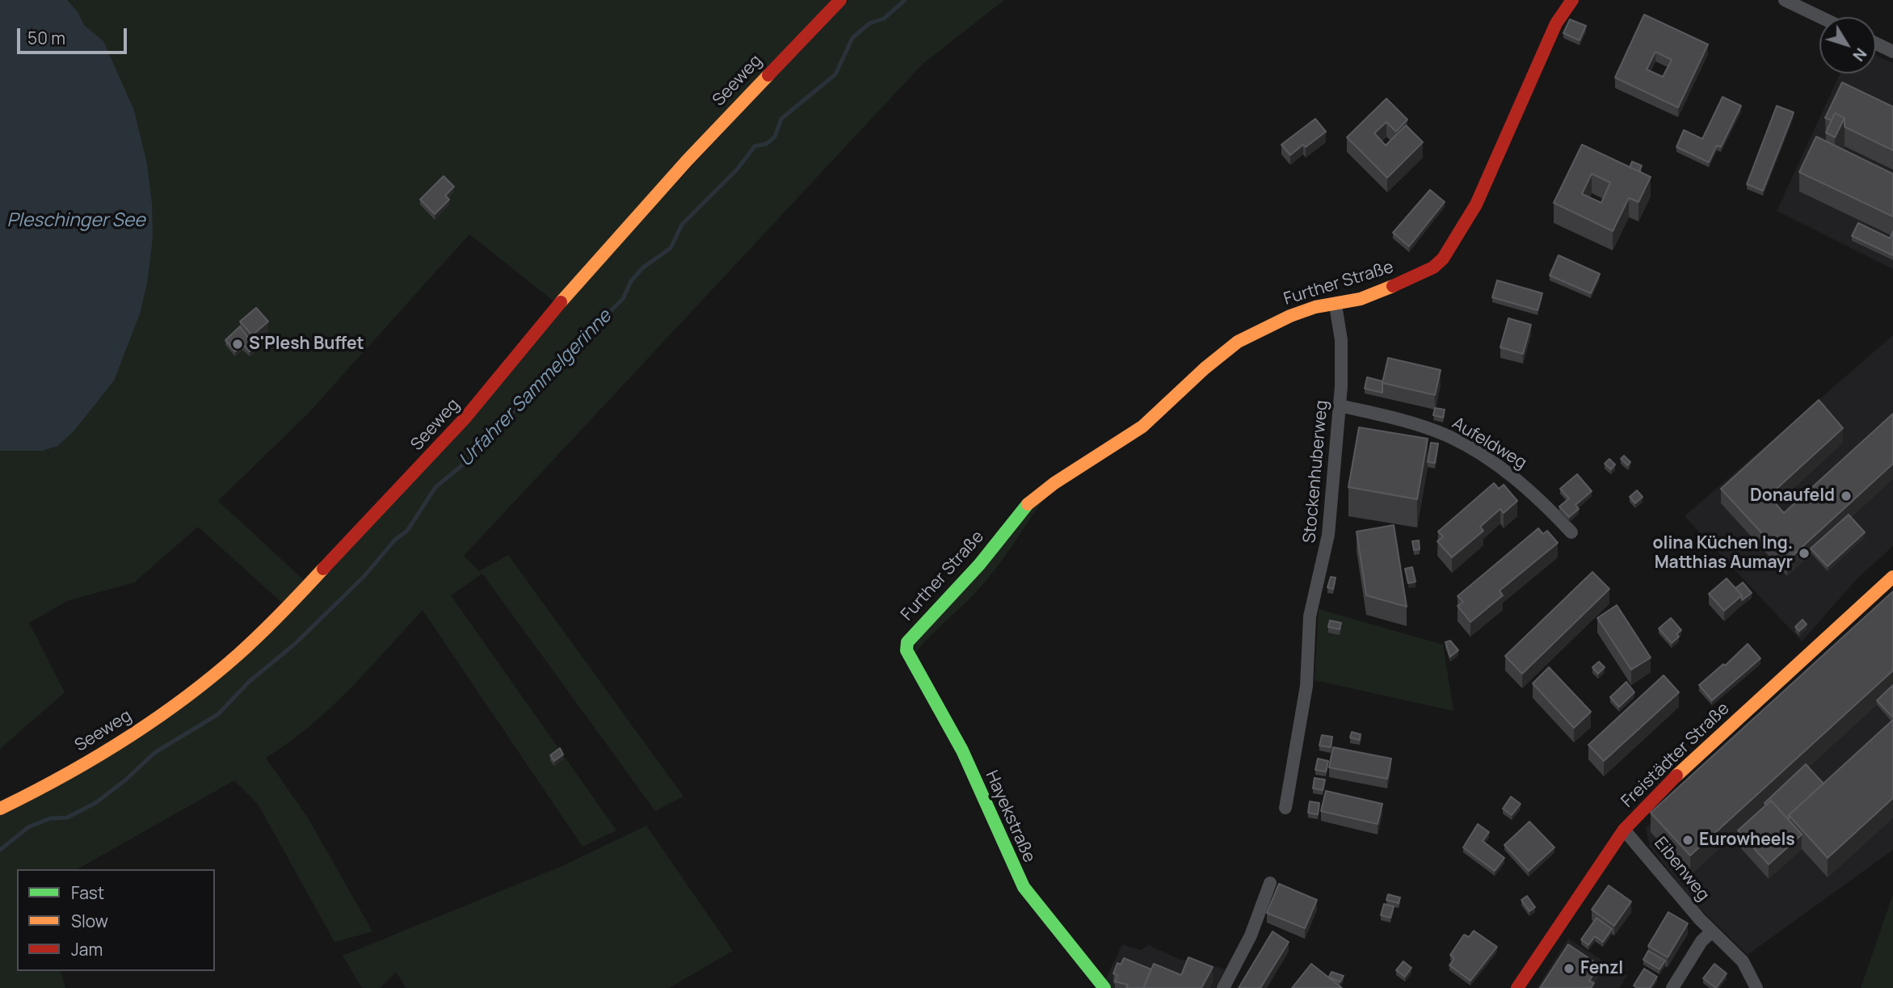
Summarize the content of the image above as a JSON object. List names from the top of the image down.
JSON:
{
  "streets": {
    "street": [
      "Seeweg",
      "Further Straße",
      "Aufeldweg",
      "Stockenhuberweg",
      "Freistädter Straße",
      "Hayekstraße",
      "Eibenweg"
    ]
  },
  "crossings": [
    ["Further Straße", "Stockenhuberweg"],
    ["Further Straße", "Hayekstraße"],
    ["Aufeldweg", "Stockenhuberweg"],
    ["Freistädter Straße", "Eibenweg"]
  ],
  "water": ["Pleschinger See", "Urfahrer Sammelgerinne"],
  "places": [
    "S'Plesh Buffet",
    "Donaufeld",
    "olina Küchen Ing. Matthias Aumayr",
    "Eurowheels",
    "Fenzl"
  ],
  "legend": ["Fast", "Slow", "Jam"],
  "scale_bar": "50 m",
  "north": "bottom right"
}
